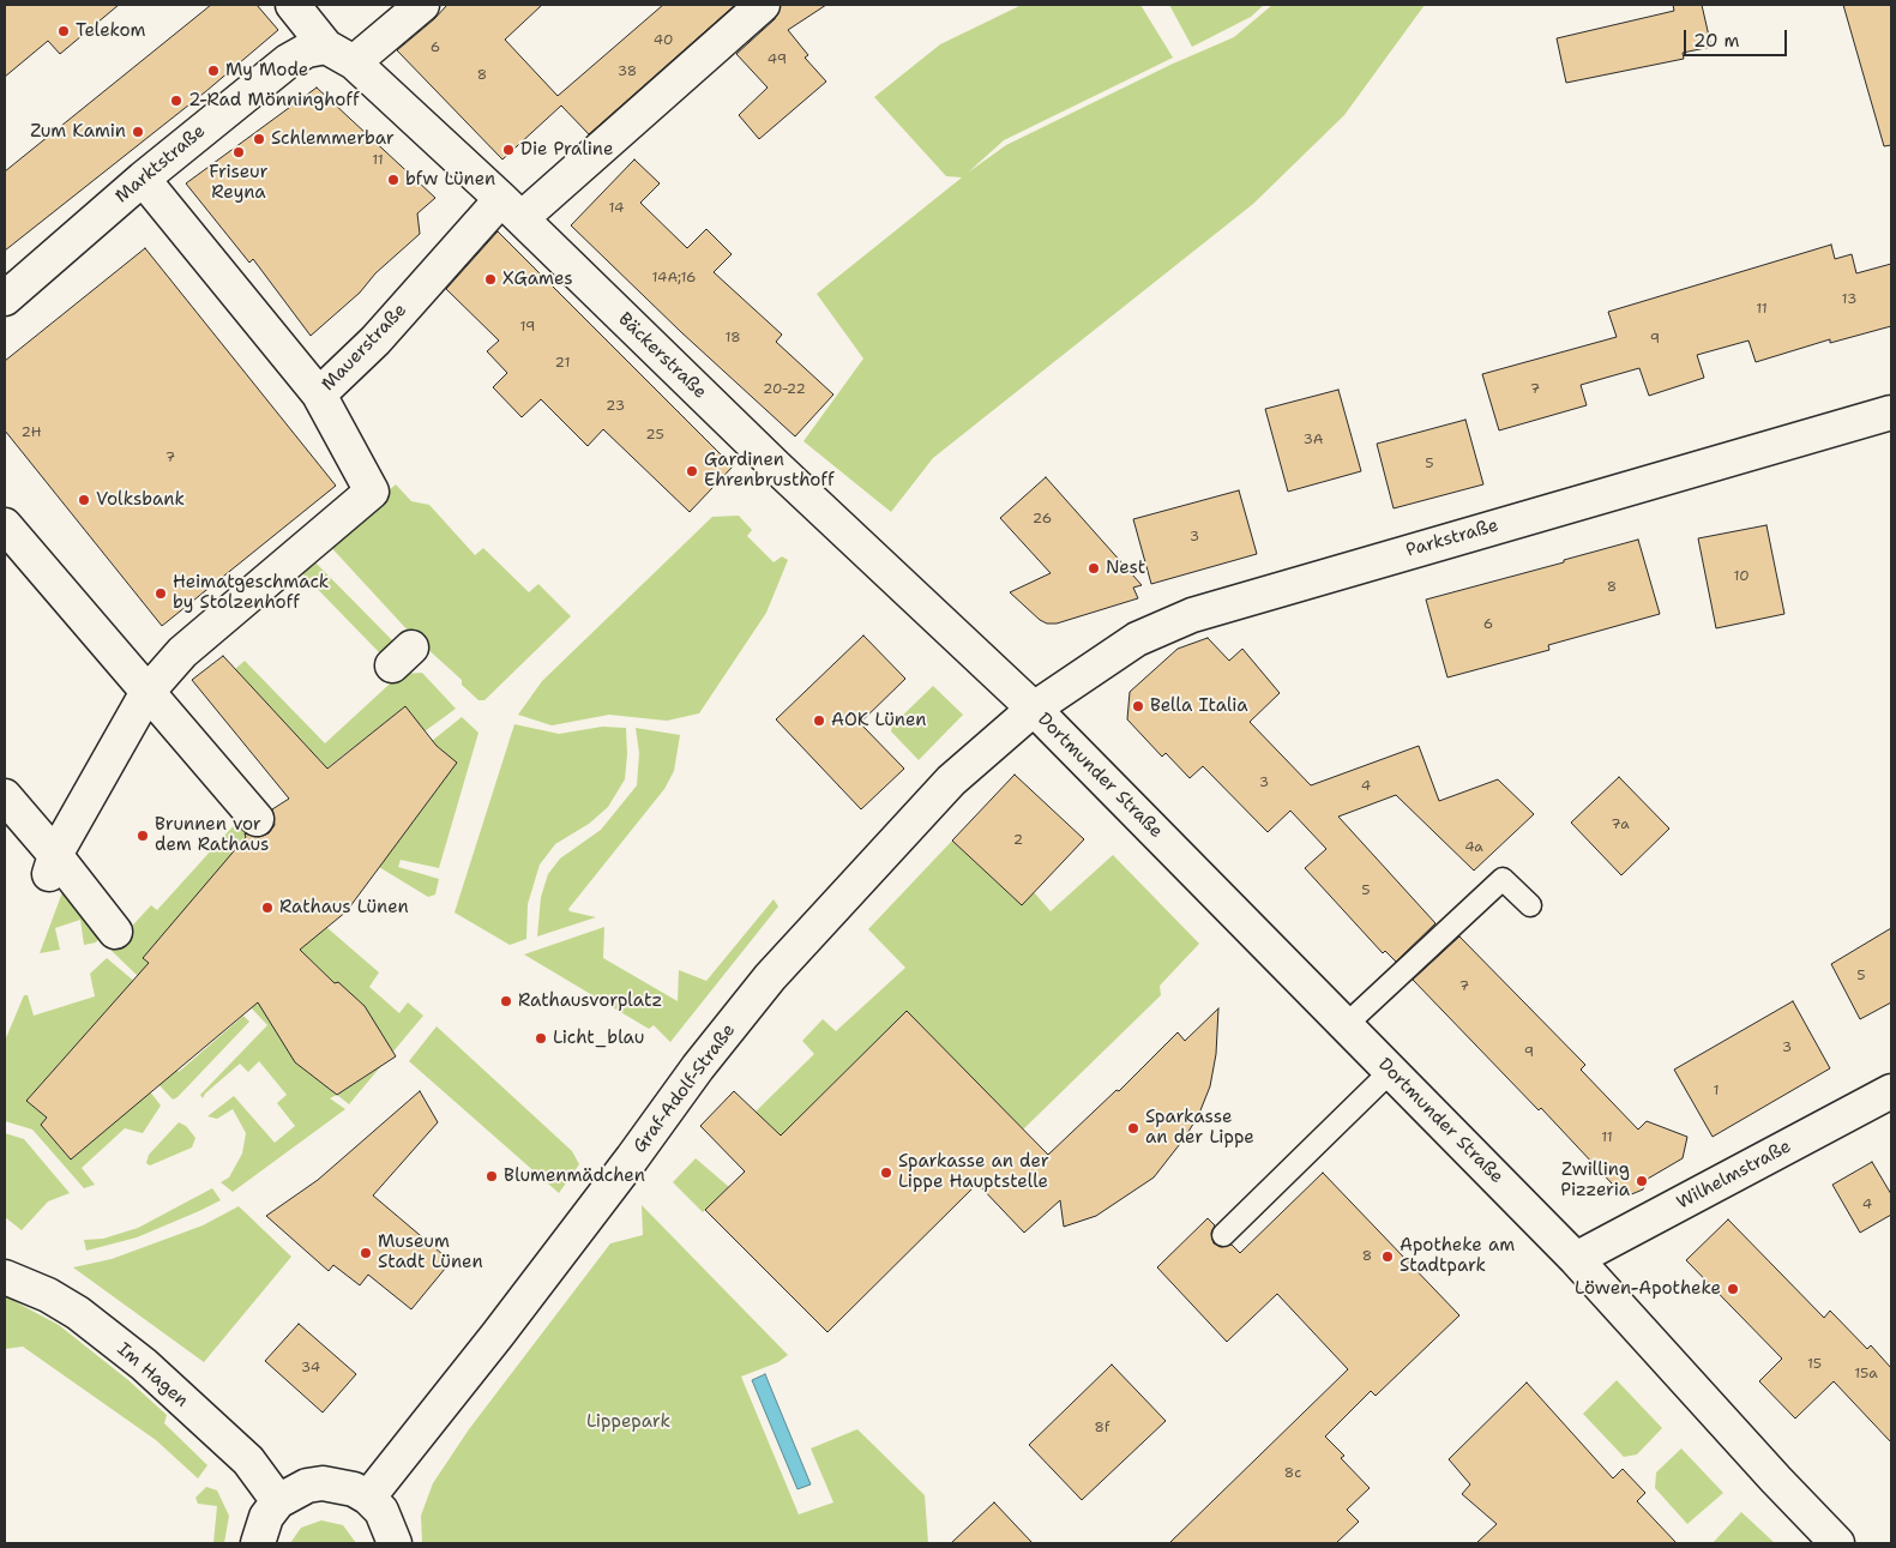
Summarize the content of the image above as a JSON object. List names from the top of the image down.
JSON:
{
  "streets": {
    "street": [
      "Marktstraße",
      "Mauerstraße",
      "Bäckerstraße",
      "Parkstraße",
      "Dortmunder Straße",
      "Graf-Adolf-Straße",
      "Wilhelmstraße",
      "Im Hagen"
    ]
  },
  "crossings": [
    ["Marktstraße", "Mauerstraße"],
    ["Marktstraße", "Bäckerstraße"],
    ["Mauerstraße", "Bäckerstraße"],
    ["Bäckerstraße", "Parkstraße"],
    ["Bäckerstraße", "Dortmunder Straße"],
    ["Bäckerstraße", "Graf-Adolf-Straße"],
    ["Parkstraße", "Dortmunder Straße"],
    ["Parkstraße", "Graf-Adolf-Straße"],
    ["Dortmunder Straße", "Graf-Adolf-Straße"],
    ["Dortmunder Straße", "Wilhelmstraße"]
  ],
  "parks": ["Lippepark"],
  "places": [
    "Telekom",
    "My Mode",
    "2-Rad Mönninghoff",
    "Zum Kamin",
    "Schlemmerbar",
    "Die Praline",
    "Friseur Reyna",
    "bfw Lünen",
    "XGames",
    "Gardinen Ehrenbrusthoff",
    "Volksbank",
    "Nest",
    "Heimatgeschmack by Stolzenhoff",
    "Bella Italia",
    "AOK Lünen",
    "Brunnen vor dem Rathaus",
    "Rathaus Lünen",
    "Rathausvorplatz",
    "Licht_blau",
    "Sparkasse an der Lippe",
    "Sparkasse an der Lippe Hauptstelle",
    "Blumenmädchen",
    "Zwilling Pizzeria",
    "Museum Stadt Lünen",
    "Apotheke am Stadtpark",
    "Löwen-Apotheke"
  ],
  "house_numbers": [
    "40",
    "6",
    "49",
    "38",
    "8",
    "11",
    "14",
    "14A;16",
    "13",
    "11",
    "19",
    "18",
    "9",
    "21",
    "20-22",
    "7",
    "23",
    "2H",
    "25",
    "3A",
    "7",
    "5",
    "26",
    "3",
    "10",
    "8",
    "6",
    "3",
    "4",
    "7a",
    "2",
    "4a",
    "5",
    "5",
    "7",
    "3",
    "9",
    "1",
    "11",
    "4",
    "8",
    "15",
    "34",
    "15a",
    "8f",
    "8c"
  ],
  "scale_bar": "20 m"
}
